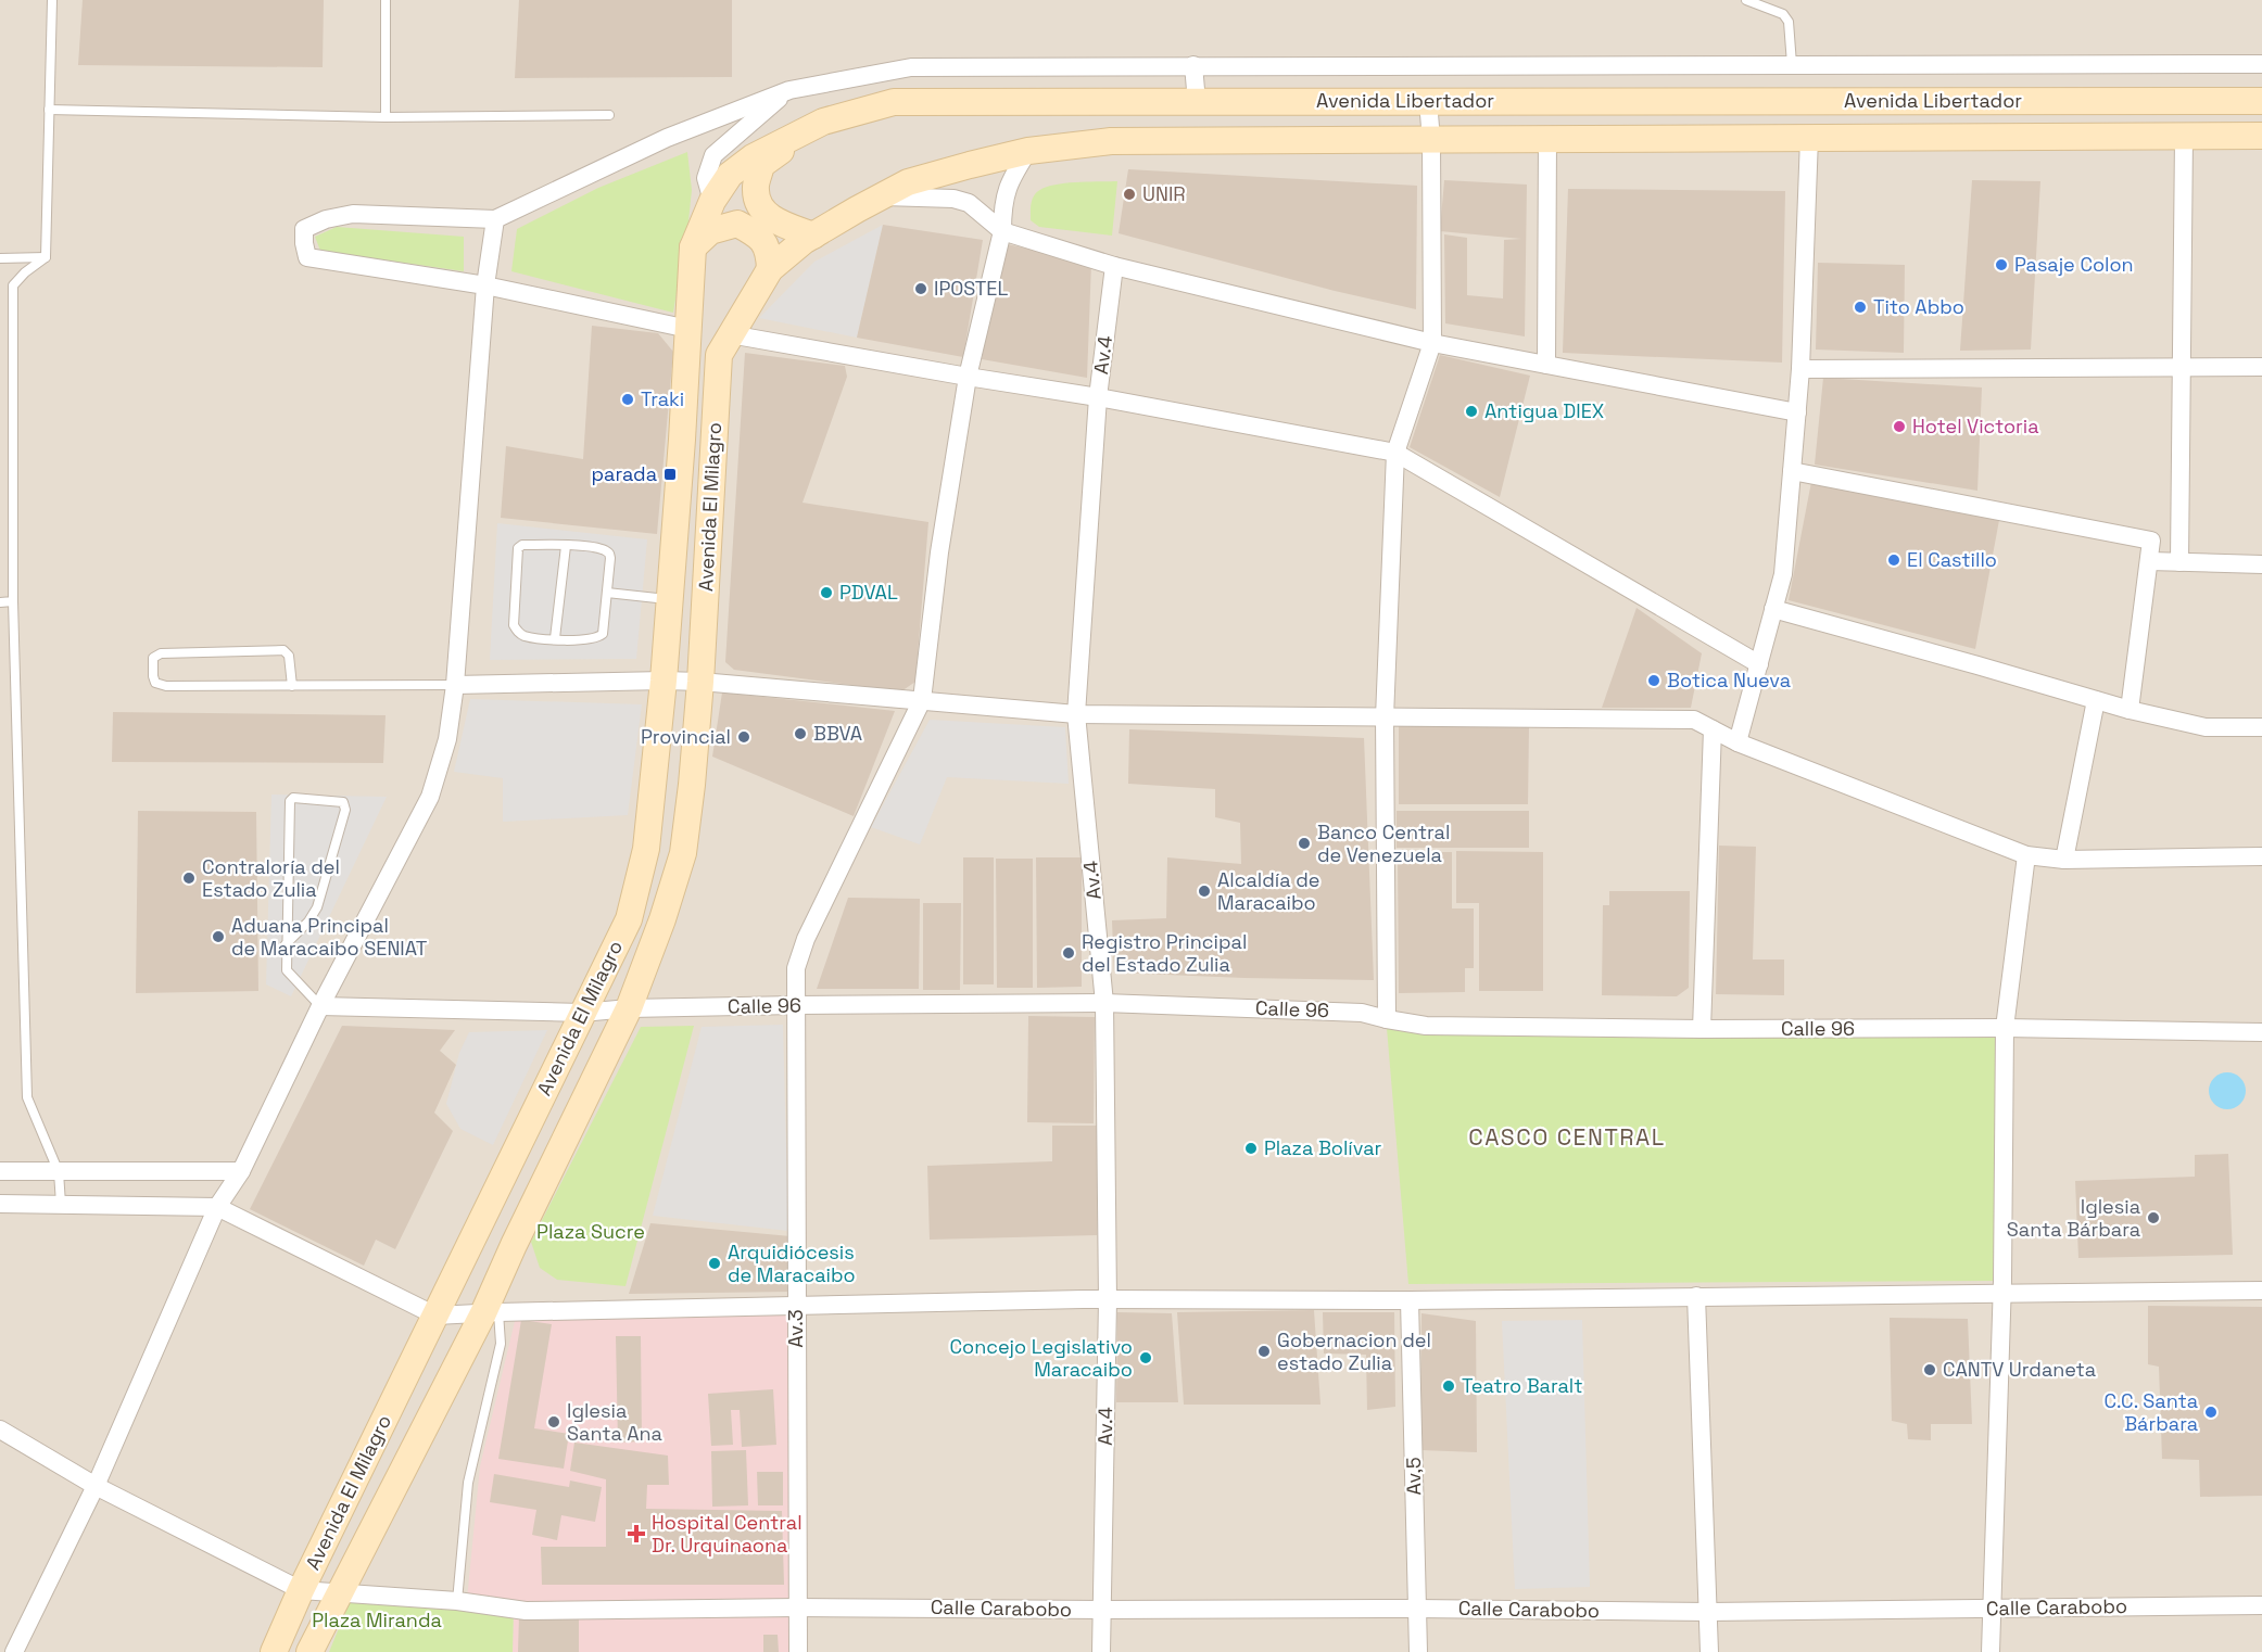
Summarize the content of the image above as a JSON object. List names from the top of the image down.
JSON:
{
  "streets": {
    "main road": ["Avenida Libertador", "Avenida El Milagro"],
    "street": [
      "Av.4",
      "Calle 96",
      "Av.3",
      "Av,5",
      "Calle Carabobo"
    ]
  },
  "crossings": [
    ["Avenida Libertador", "Avenida El Milagro"],
    ["Avenida Libertador", "Av.3"],
    ["Av.4", "Calle 96"],
    ["Av.4", "Calle Carabobo"],
    ["Avenida El Milagro", "Calle 96"],
    ["Avenida El Milagro", "Calle Carabobo"],
    ["Calle 96", "Av.3"],
    ["Av.3", "Calle Carabobo"],
    ["Av,5", "Calle Carabobo"]
  ],
  "districts": ["CASCO CENTRAL"],
  "parks": ["Plaza Sucre", "Plaza Miranda"],
  "places": {
    "other": [
      "UNIR",
      "Pasaje Colon",
      "IPOSTEL",
      "Tito Abbo",
      "Traki",
      "Antigua DIEX",
      "Hotel Victoria",
      "El Castillo",
      "PDVAL",
      "Botica Nueva",
      "BBVA",
      "Provincial",
      "Banco Central de Venezuela",
      "Contraloría del Estado Zulia",
      "Alcaldía de Maracaibo",
      "Aduana Principal de Maracaibo SENIAT",
      "Registro Principal del Estado Zulia",
      "Plaza Bolívar",
      "Iglesia Santa Bárbara",
      "Arquidiócesis de Maracaibo",
      "Gobernacion del estado Zulia",
      "Concejo Legislativo Maracaibo",
      "CANTV Urdaneta",
      "Teatro Baralt",
      "C.C. Santa Bárbara",
      "Iglesia Santa Ana"
    ],
    "transit": ["parada"],
    "health": ["Hospital Central Dr. Urquinaona"]
  }
}
